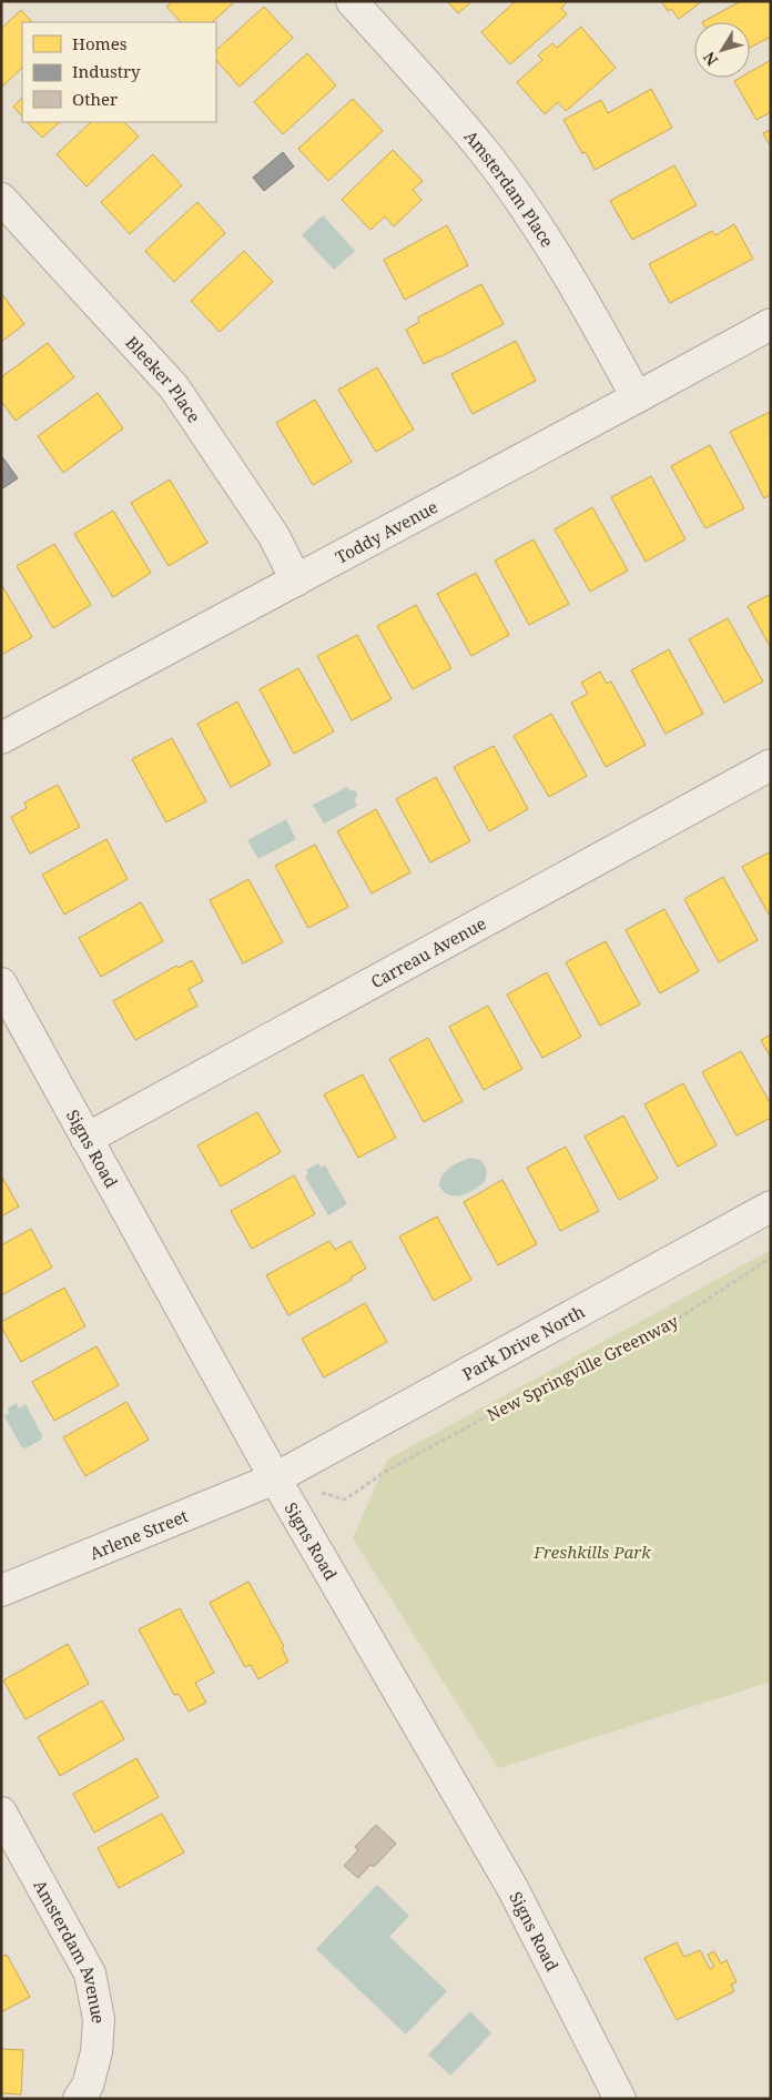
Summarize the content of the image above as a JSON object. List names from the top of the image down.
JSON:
{
  "streets": {
    "street": [
      "Amsterdam Place",
      "Bleeker Place",
      "Toddy Avenue",
      "Carreau Avenue",
      "Signs Road",
      "Park Drive North",
      "Arlene Street",
      "Amsterdam Avenue"
    ],
    "path": ["New Springville Greenway"]
  },
  "crossings": [
    ["Amsterdam Place", "Toddy Avenue"],
    ["Bleeker Place", "Toddy Avenue"],
    ["Carreau Avenue", "Signs Road"],
    ["Signs Road", "Park Drive North"],
    ["Signs Road", "Arlene Street"],
    ["Park Drive North", "Arlene Street"]
  ],
  "parks": ["Freshkills Park"],
  "legend": ["Homes", "Industry", "Other"],
  "north": "bottom left"
}
